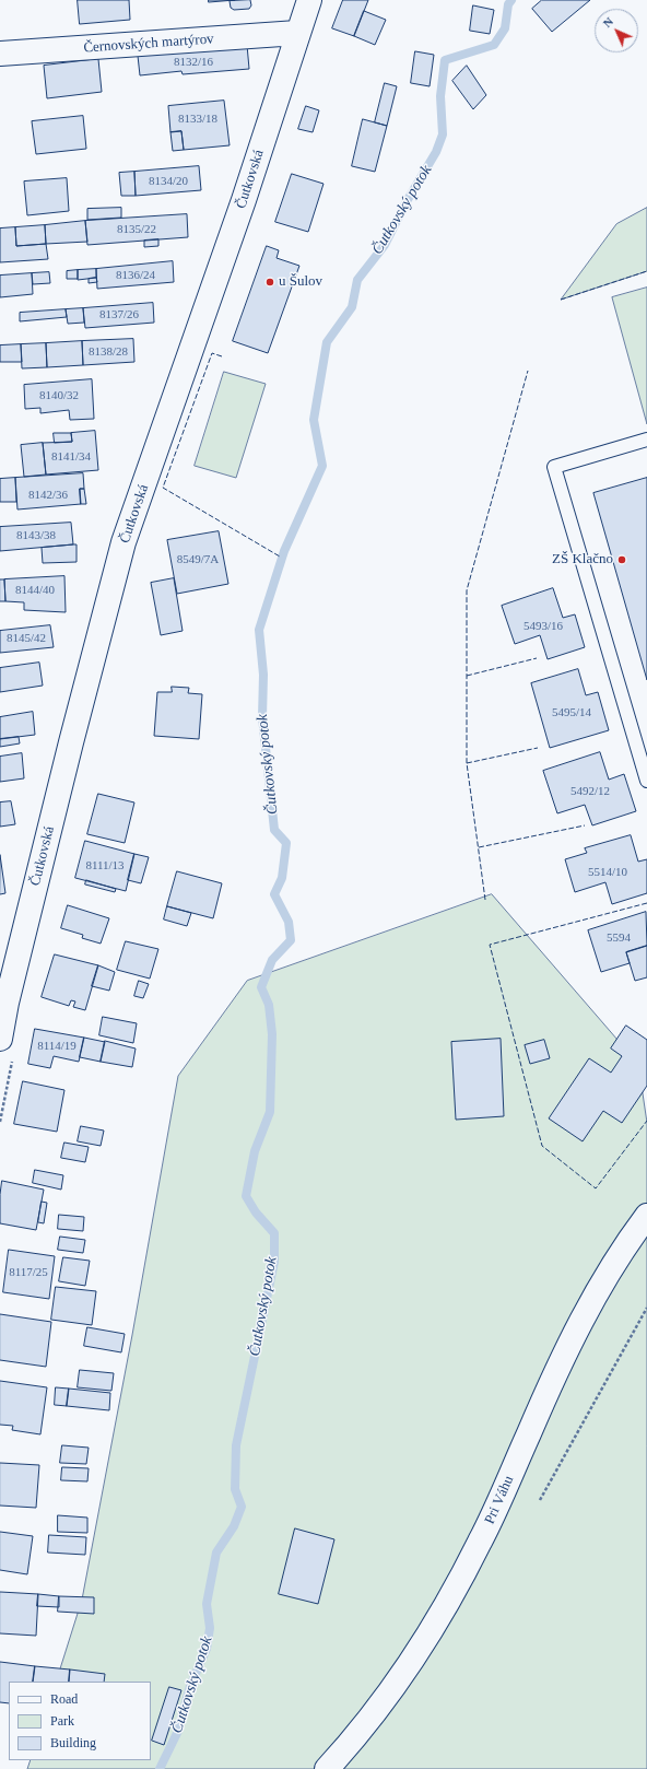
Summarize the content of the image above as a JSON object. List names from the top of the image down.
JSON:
{
  "streets": {
    "street": ["Černovských martýrov", "Čutkovská", "Pri Váhu"]
  },
  "crossings": [
    ["Černovských martýrov", "Čutkovská"]
  ],
  "water": ["Čutkovský potok"],
  "places": ["u Šulov", "ZŠ Klačno"],
  "house_numbers": [
    "8132/16",
    "8133/18",
    "8134/20",
    "8135/22",
    "8136/24",
    "8137/26",
    "8138/28",
    "8140/32",
    "8141/34",
    "8142/36",
    "8143/38",
    "8549/7A",
    "8144/40",
    "5493/16",
    "8145/42",
    "5495/14",
    "5492/12",
    "8111/13",
    "5514/10",
    "5594",
    "8114/19",
    "8117/25"
  ],
  "legend": ["Road", "Park", "Building"],
  "north": "top left"
}
